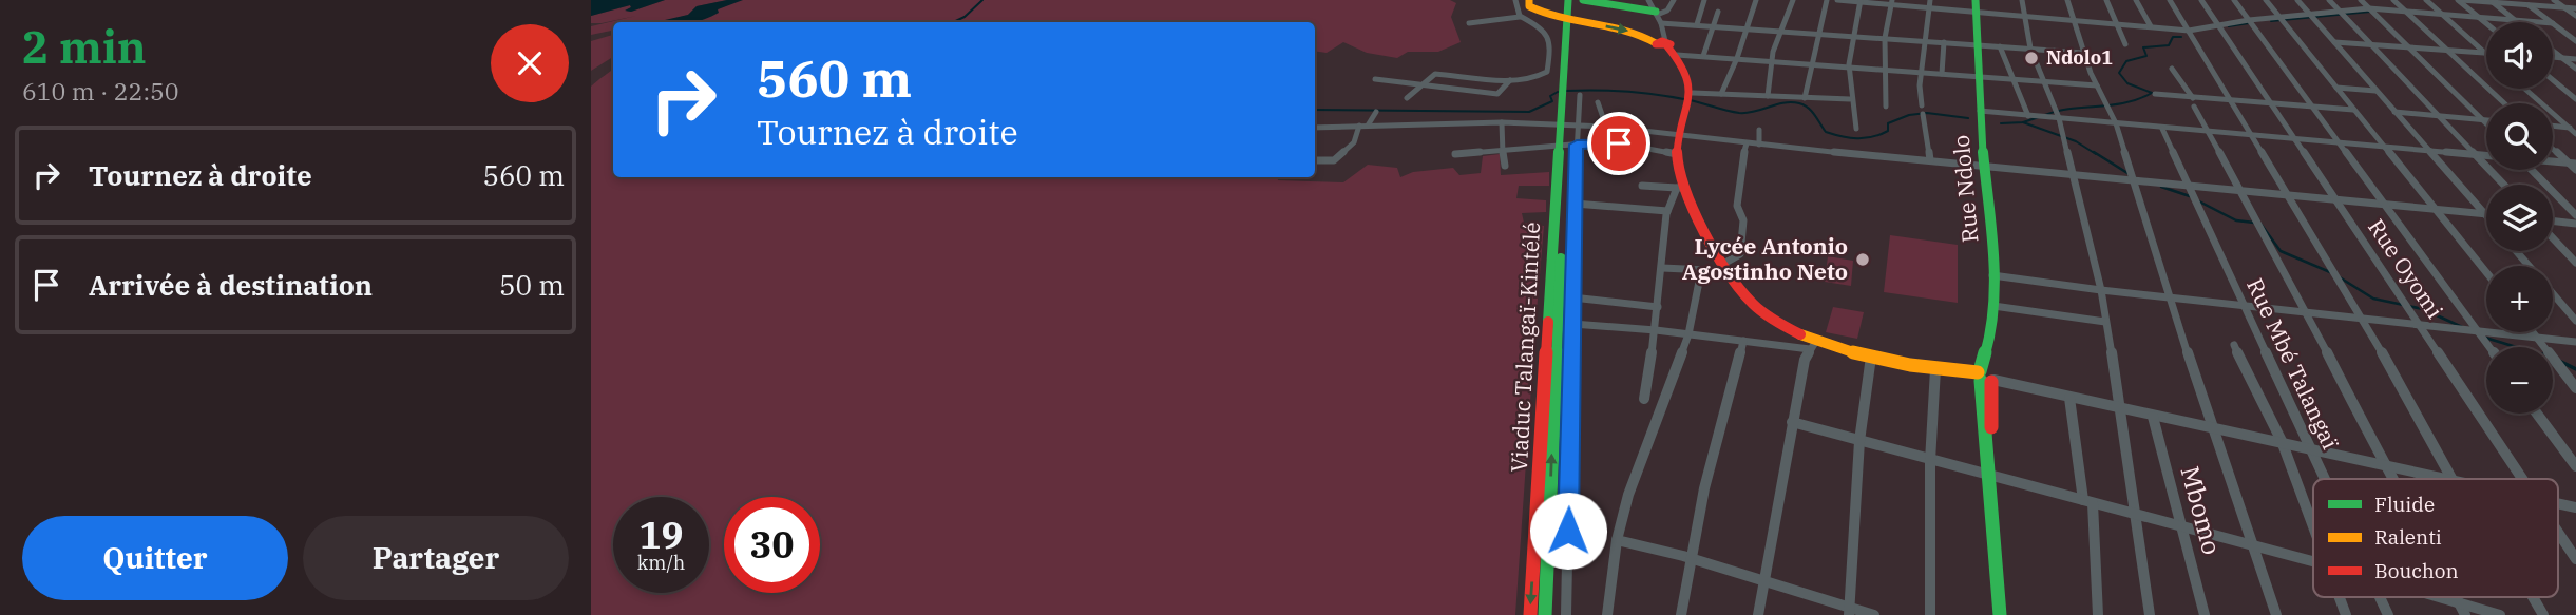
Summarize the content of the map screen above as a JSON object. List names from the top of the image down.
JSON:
{
  "streets": {
    "main road": ["Rue Ndolo", "Viaduc Talangaï-Kintélé"],
    "street": ["Rue Oyomi", "Rue Mbé Talangaï", "Mbomo"]
  },
  "places": ["Ndolo1", "Lycée Antonio Agostinho Neto"],
  "legend": ["Fluide", "Ralenti", "Bouchon"],
  "page": {
    "heading": ["2 min", "610 m · 22:50"],
    "map_buttons": ["+", "−"],
    "turn": ["560 m", "Tournez à droite"],
    "list": [
      {
        "name": "Tournez à droite",
        "value": "560 m"
      },
      {
        "name": "Arrivée à destination",
        "value": "50 m"
      }
    ],
    "speed": "19 km/h",
    "limit": "30",
    "buttons": ["Quitter", "Partager"]
  }
}
